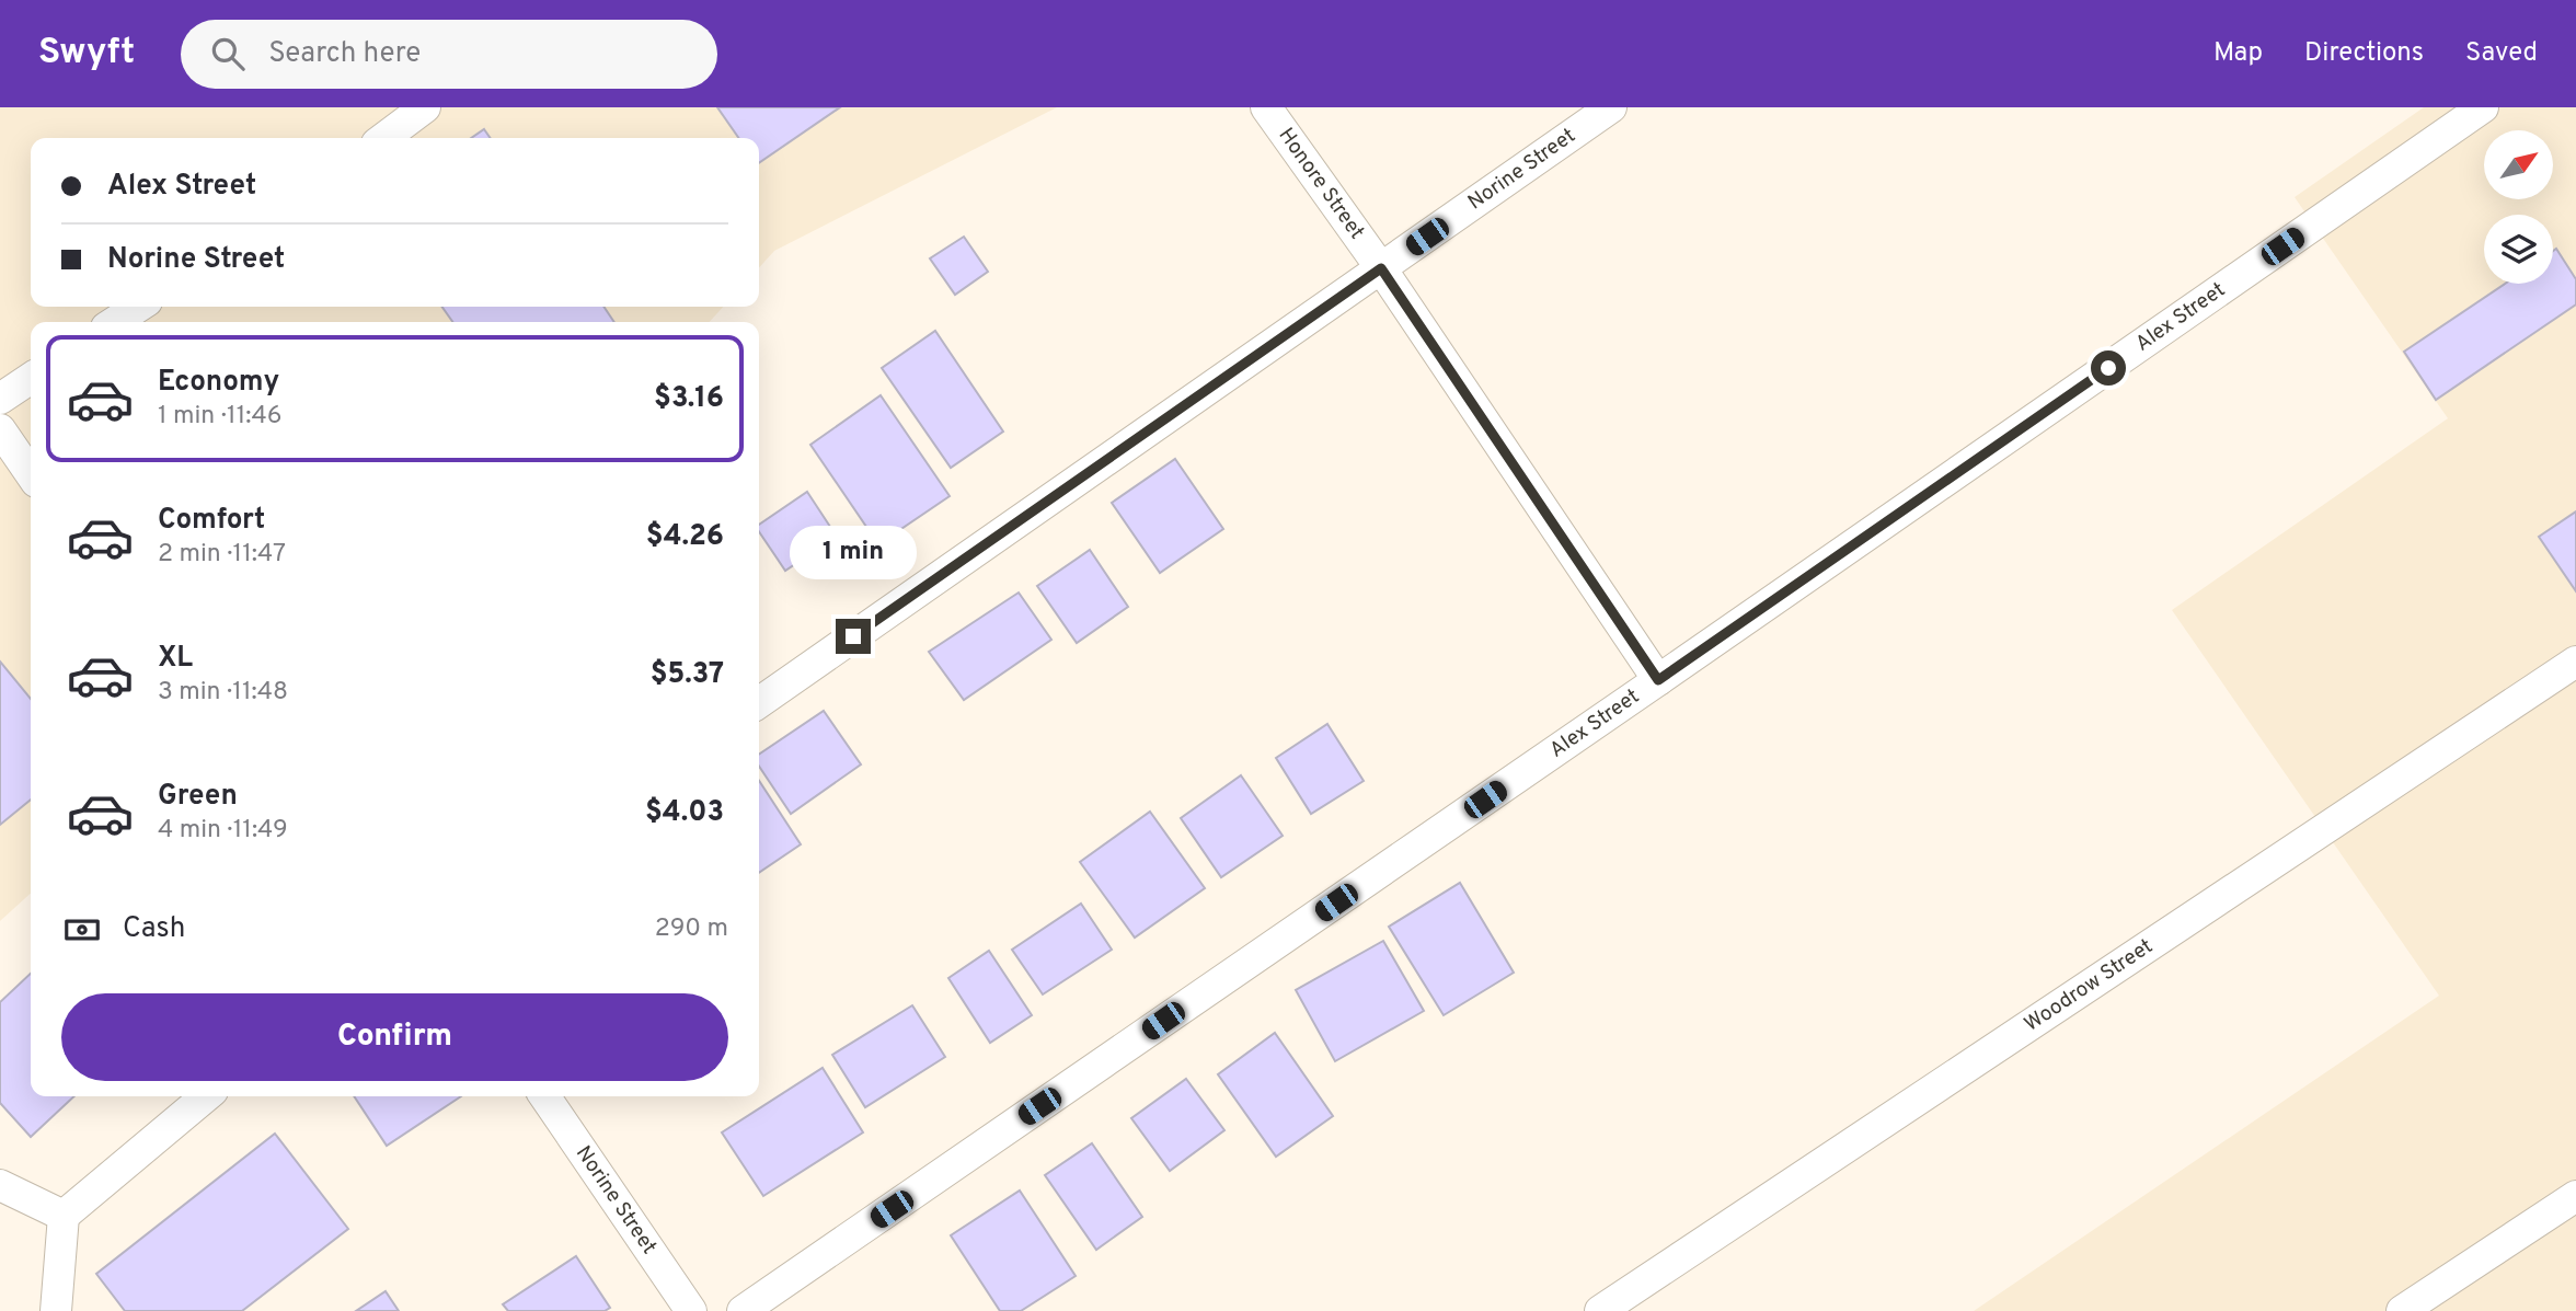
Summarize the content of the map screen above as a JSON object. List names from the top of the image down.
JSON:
{
  "streets": {
    "street": [
      "Norine Street",
      "Honore Street",
      "Alex Street",
      "Woodrow Street"
    ]
  },
  "crossings": [
    ["Norine Street", "Honore Street"],
    ["Honore Street", "Alex Street"]
  ],
  "north": "top right",
  "page": {
    "header": "Swyft",
    "search": "Search here",
    "nav": ["Map", "Directions", "Saved"],
    "banner": ["Alex Street", "Norine Street"],
    "list": [
      {
        "name": "Economy",
        "note": "1 min · 11:46",
        "value": "$3.16"
      },
      {
        "name": "Comfort",
        "note": "2 min · 11:47",
        "value": "$4.26"
      },
      {
        "name": "XL",
        "note": "3 min · 11:48",
        "value": "$5.37"
      },
      {
        "name": "Green",
        "note": "4 min · 11:49",
        "value": "$4.03"
      }
    ],
    "bubble": "1 min",
    "pay": ["Cash", "290 m"],
    "buttons": "Confirm"
  }
}
